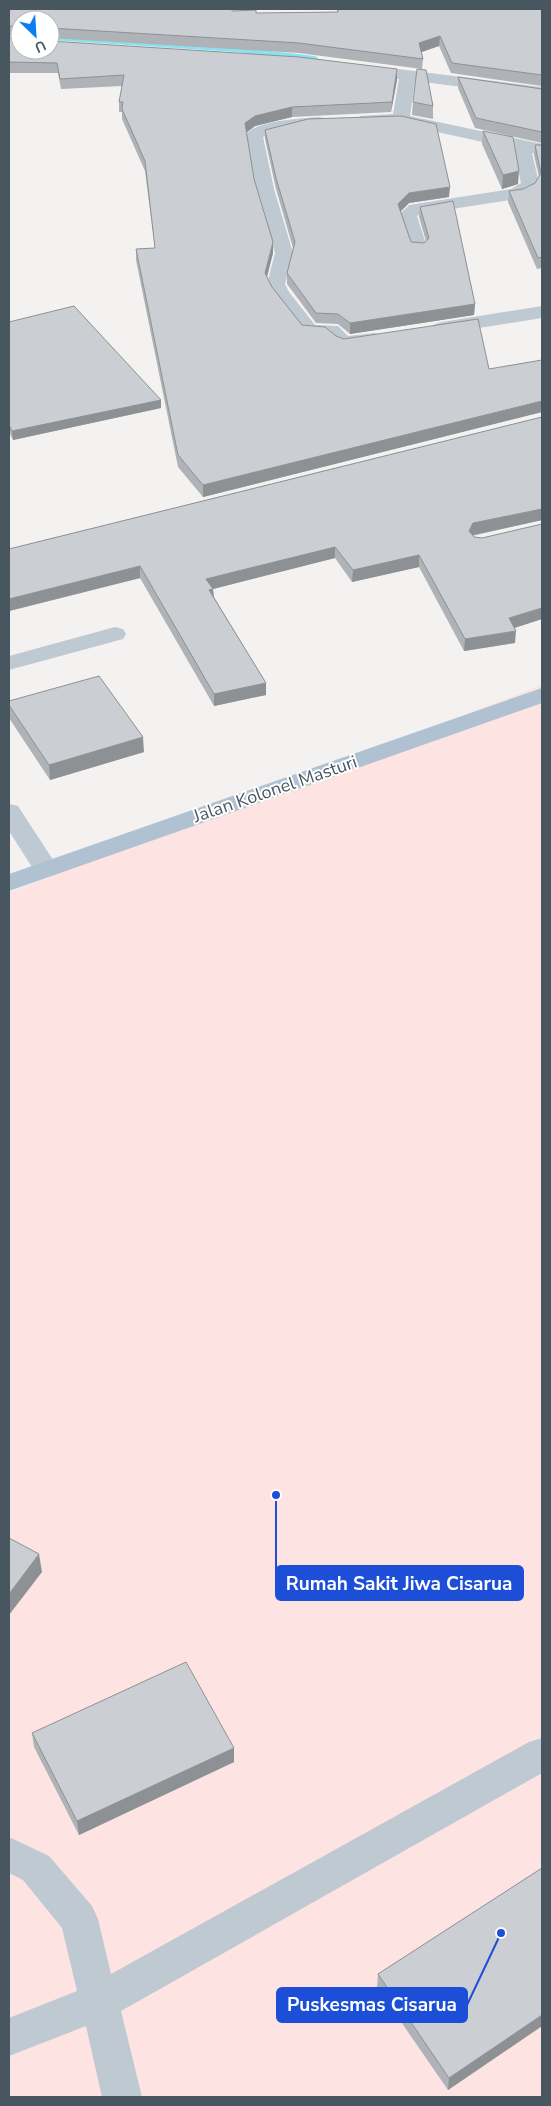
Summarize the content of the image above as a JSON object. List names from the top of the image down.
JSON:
{
  "streets": {
    "main road": ["Jalan Kolonel Masturi"]
  },
  "places": ["Rumah Sakit Jiwa Cisarua", "Puskesmas Cisarua"],
  "north": "bottom right"
}
